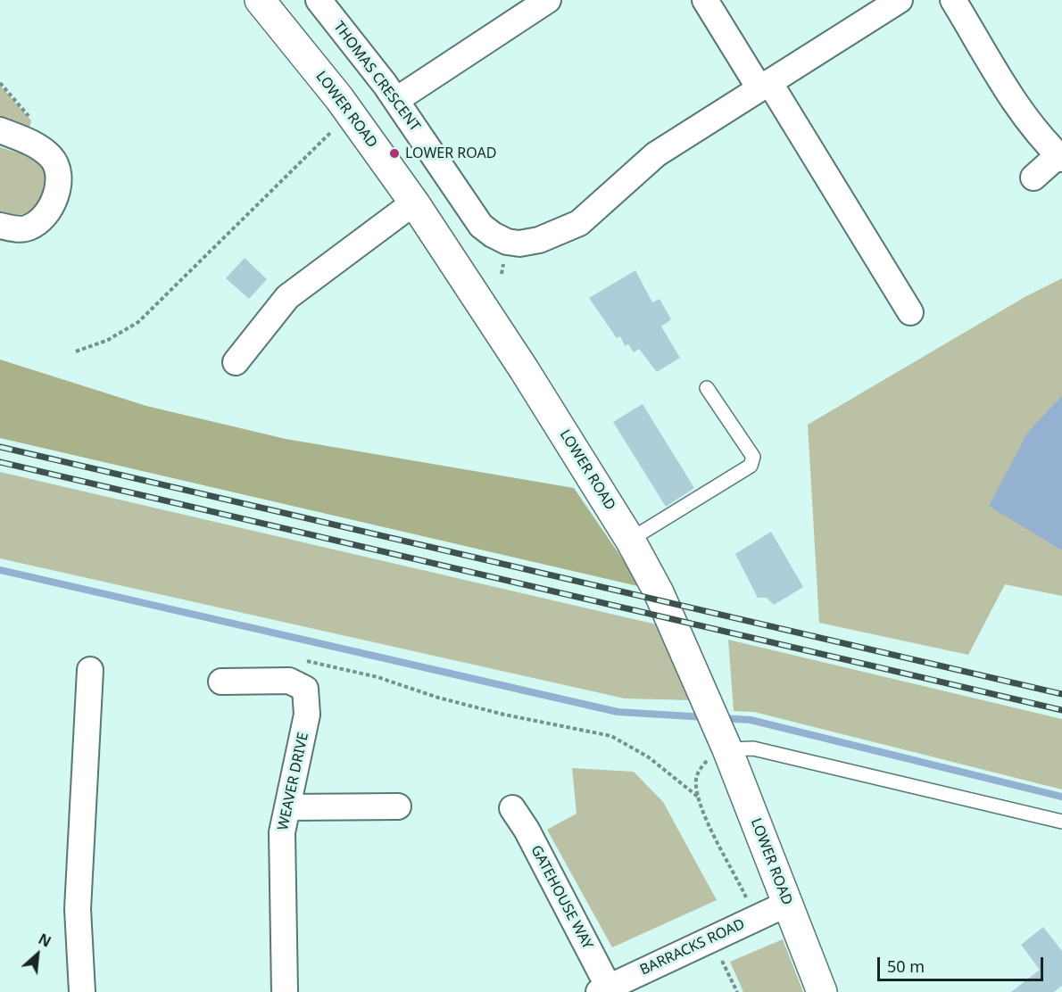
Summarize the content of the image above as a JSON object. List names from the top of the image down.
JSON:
{
  "streets": {
    "street": [
      "THOMAS CRESCENT",
      "LOWER ROAD",
      "WEAVER DRIVE",
      "GATEHOUSE WAY",
      "BARRACKS ROAD"
    ]
  },
  "crossings": [
    ["LOWER ROAD", "BARRACKS ROAD"],
    ["GATEHOUSE WAY", "BARRACKS ROAD"]
  ],
  "places": ["LOWER ROAD"],
  "scale_bar": "50 m",
  "north": "top right"
}
